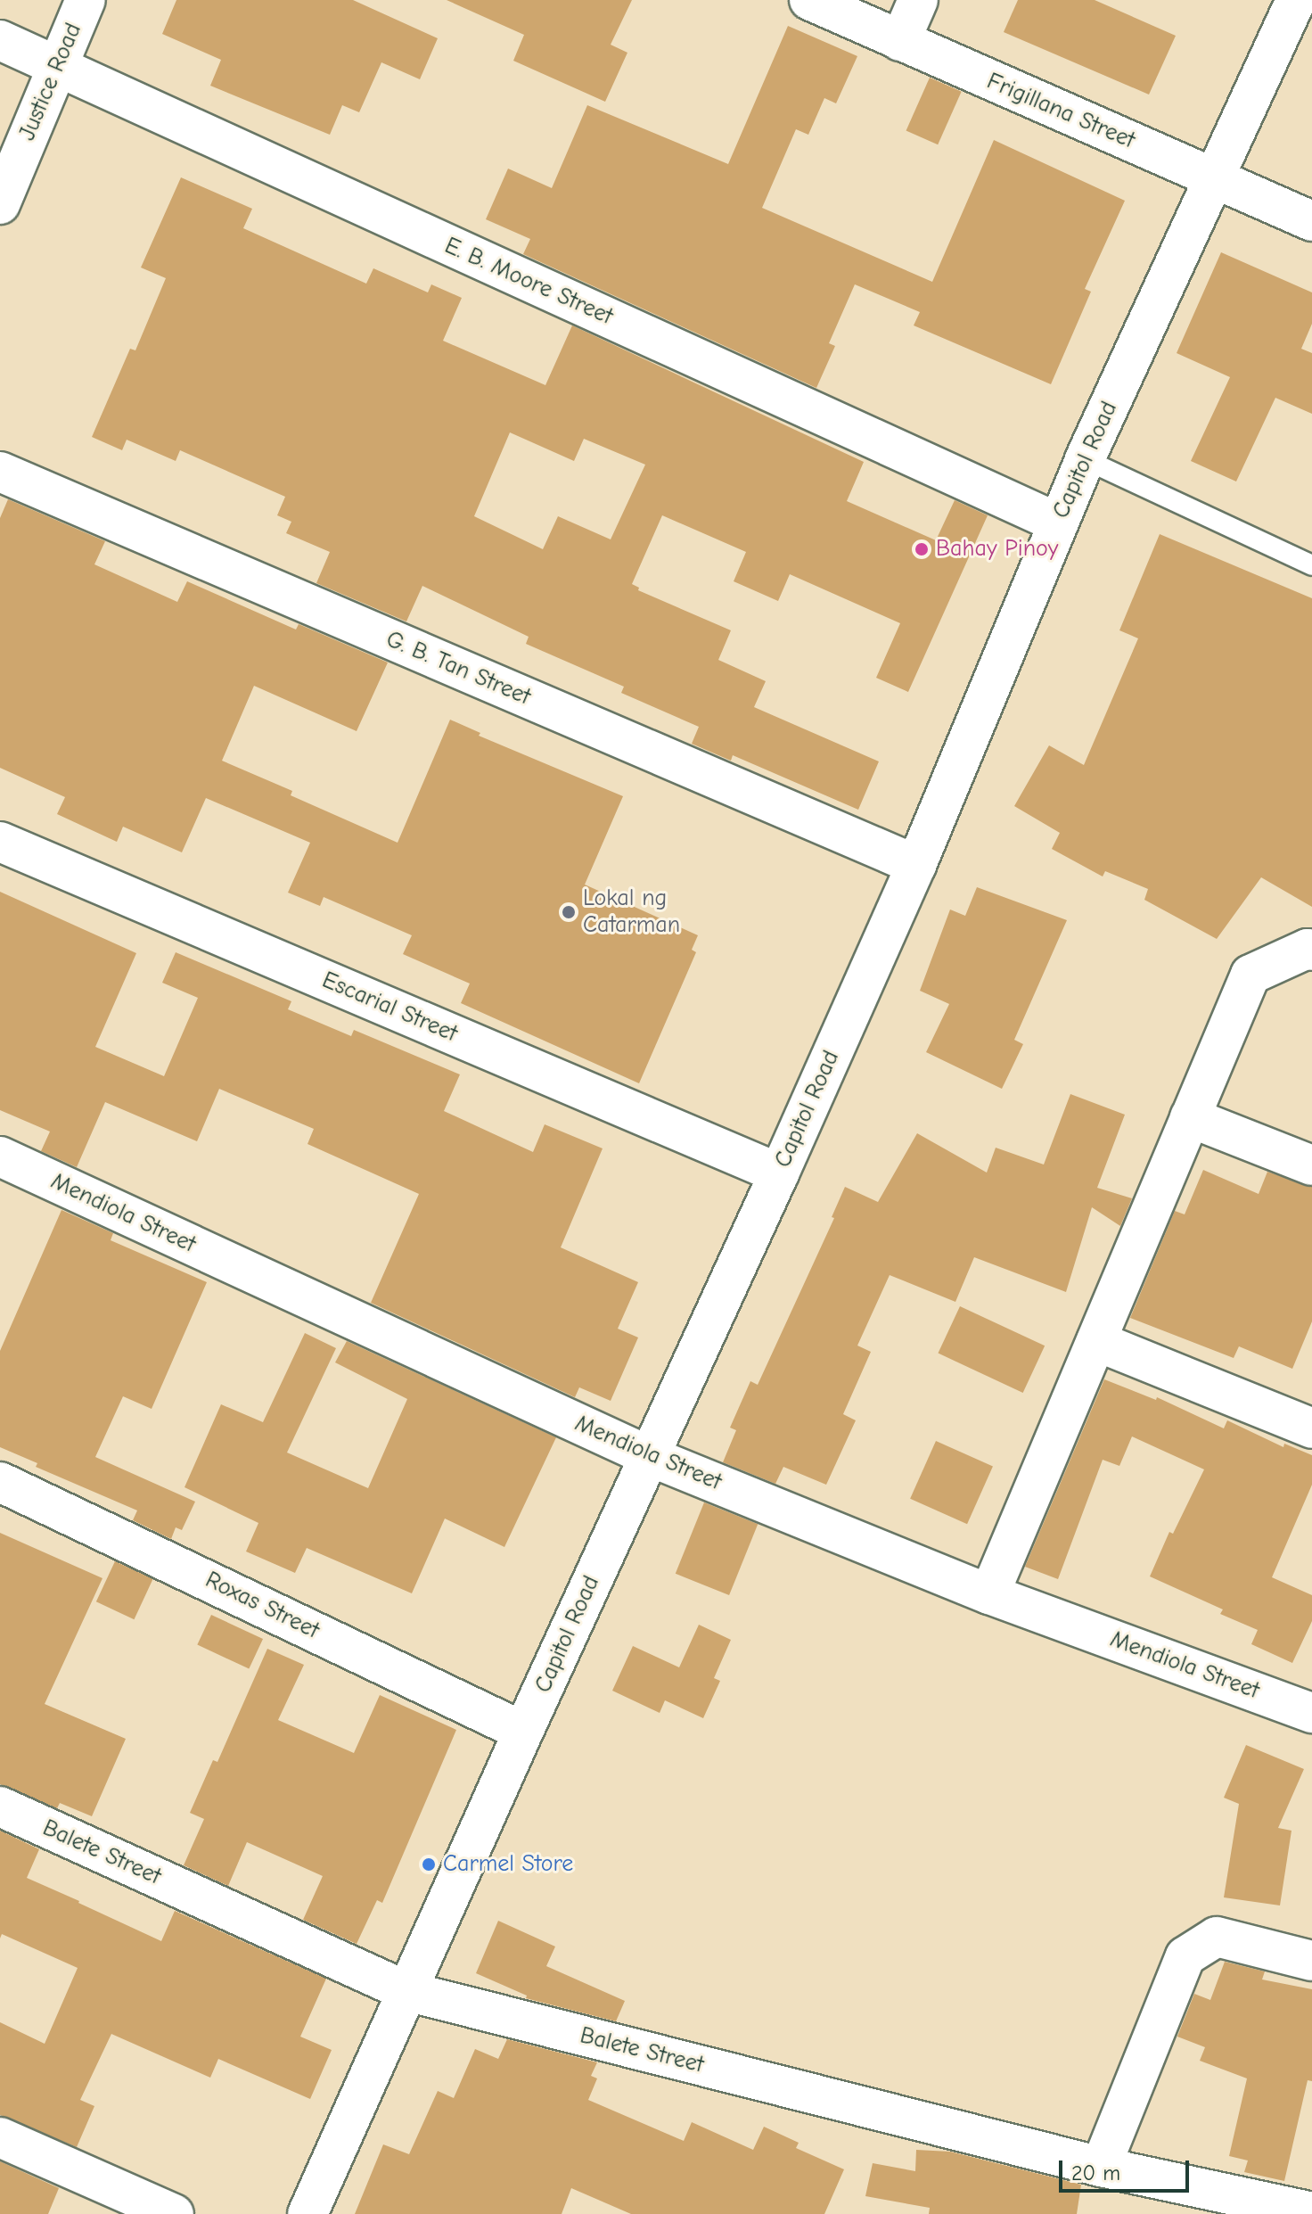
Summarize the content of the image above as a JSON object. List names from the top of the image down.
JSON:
{
  "streets": {
    "street": [
      "Justice Road",
      "Frigillana Street",
      "E. B. Moore Street",
      "Capitol Road",
      "G. B. Tan Street",
      "Escarial Street",
      "Mendiola Street",
      "Roxas Street",
      "Balete Street"
    ]
  },
  "crossings": [
    ["Justice Road", "E. B. Moore Street"],
    ["Frigillana Street", "Capitol Road"],
    ["E. B. Moore Street", "Capitol Road"],
    ["Capitol Road", "G. B. Tan Street"],
    ["Capitol Road", "Escarial Street"],
    ["Capitol Road", "Mendiola Street"],
    ["Capitol Road", "Roxas Street"],
    ["Capitol Road", "Balete Street"]
  ],
  "places": ["Bahay Pinoy", "Lokal ng Catarman", "Carmel Store"],
  "scale_bar": "20 m"
}
